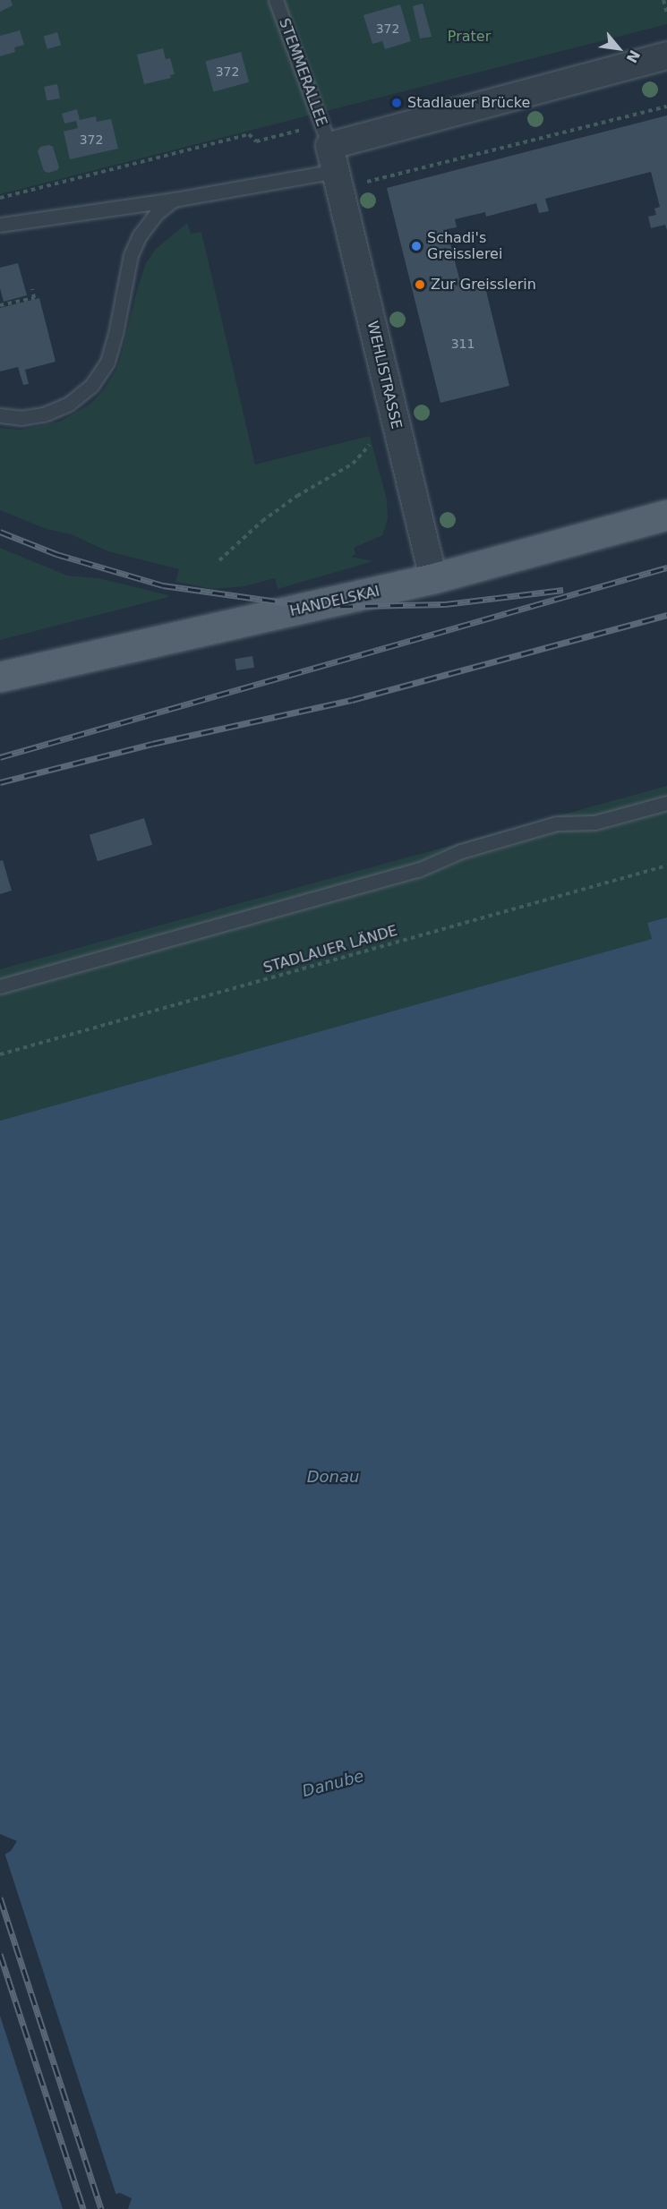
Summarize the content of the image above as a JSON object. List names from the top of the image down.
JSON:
{
  "streets": {
    "main road": ["HANDELSKAI"],
    "street": ["WEHLISTRASSE"],
    "lane": ["STEMMERALLEE"],
    "path": ["STADLAUER LÄNDE"]
  },
  "crossings": [
    ["STEMMERALLEE", "WEHLISTRASSE"],
    ["WEHLISTRASSE", "HANDELSKAI"]
  ],
  "water": ["Donau", "Danube"],
  "parks": ["Prater"],
  "places": ["Stadlauer Brücke", "Schadi's Greisslerei", "Zur Greisslerin"],
  "house_numbers": [
    "372",
    "372",
    "372",
    "311"
  ],
  "north": "bottom right"
}
